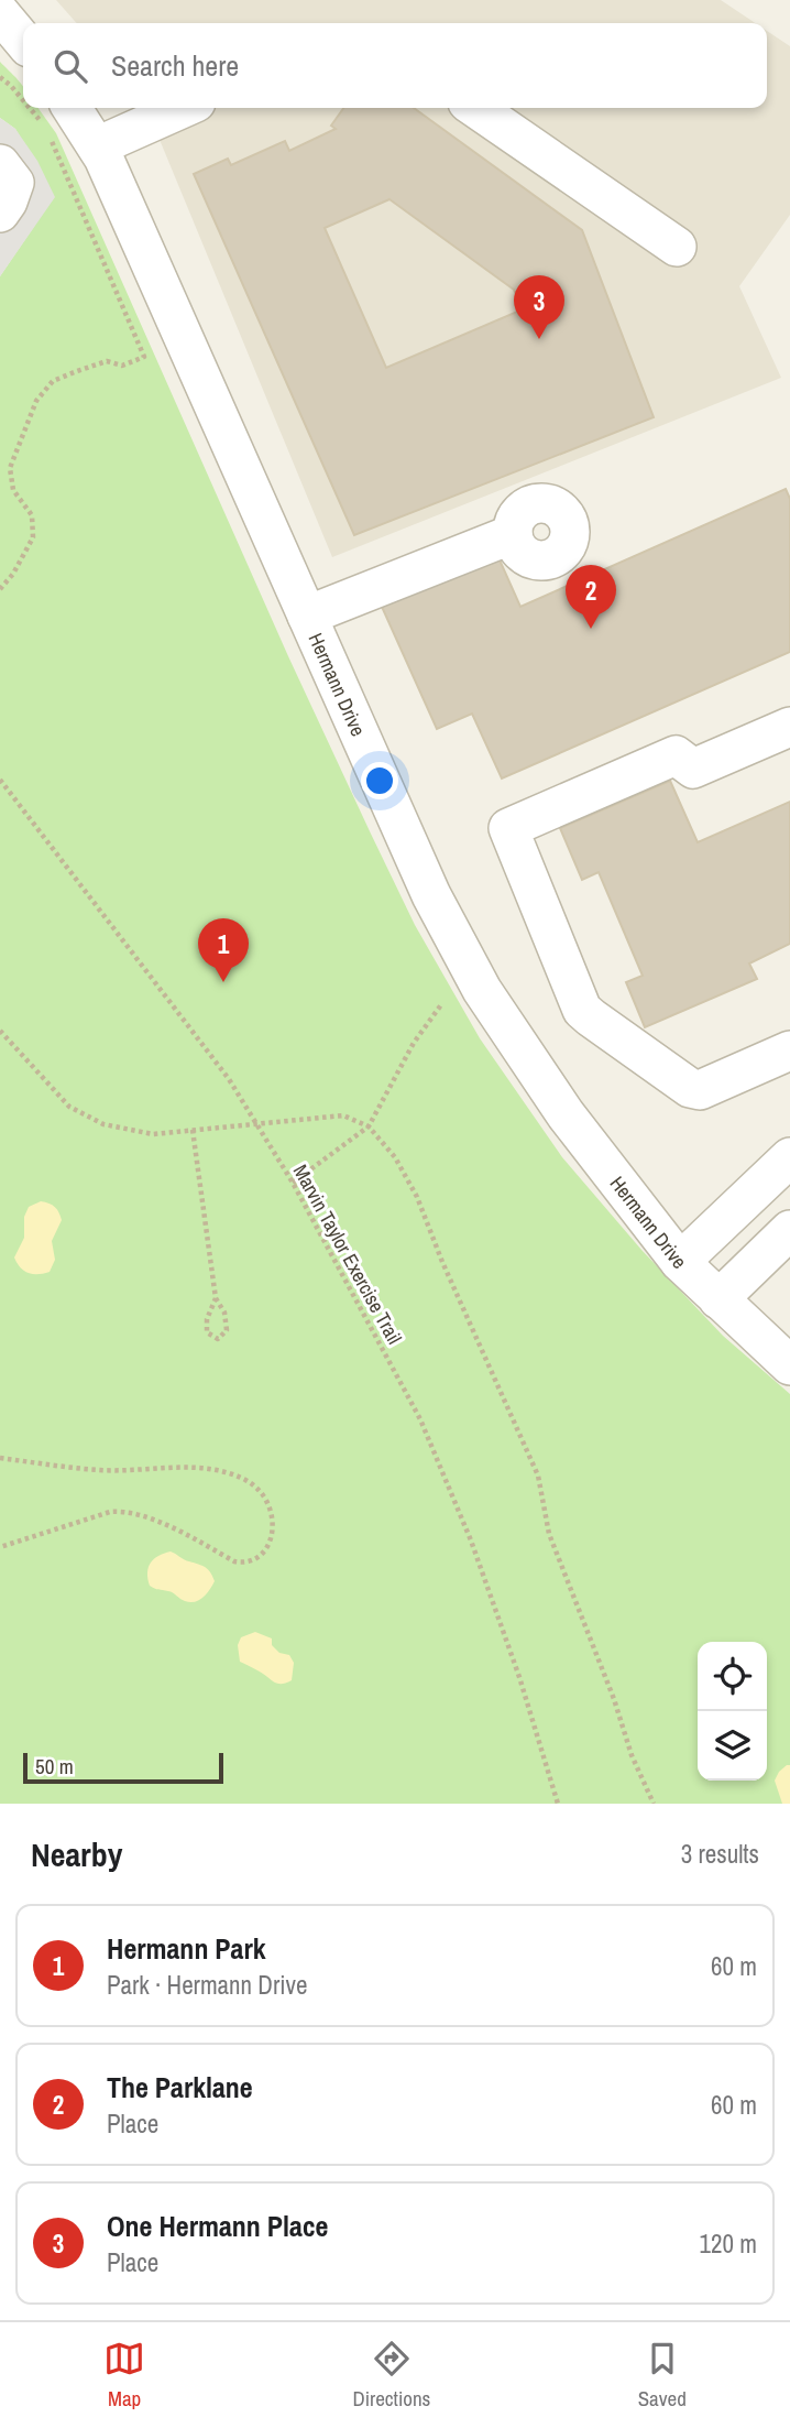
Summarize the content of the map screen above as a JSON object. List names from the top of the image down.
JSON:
{
  "streets": {
    "street": ["Hermann Drive"],
    "path": ["Marvin Taylor Exercise Trail"]
  },
  "scale_bar": "50 m",
  "page": {
    "search": "Search here",
    "pins": ["3", "2", "1"],
    "scale": "50 m",
    "heading": ["Nearby", "3 results"],
    "list": [
      {
        "mark": "1",
        "name": "Hermann Park",
        "note": "Park · Hermann Drive",
        "value": "60 m"
      },
      {
        "mark": "2",
        "name": "The Parklane",
        "note": "Place",
        "value": "60 m"
      },
      {
        "mark": "3",
        "name": "One Hermann Place",
        "note": "Place",
        "value": "120 m"
      }
    ],
    "nav": ["Map", "Directions", "Saved"]
  }
}
